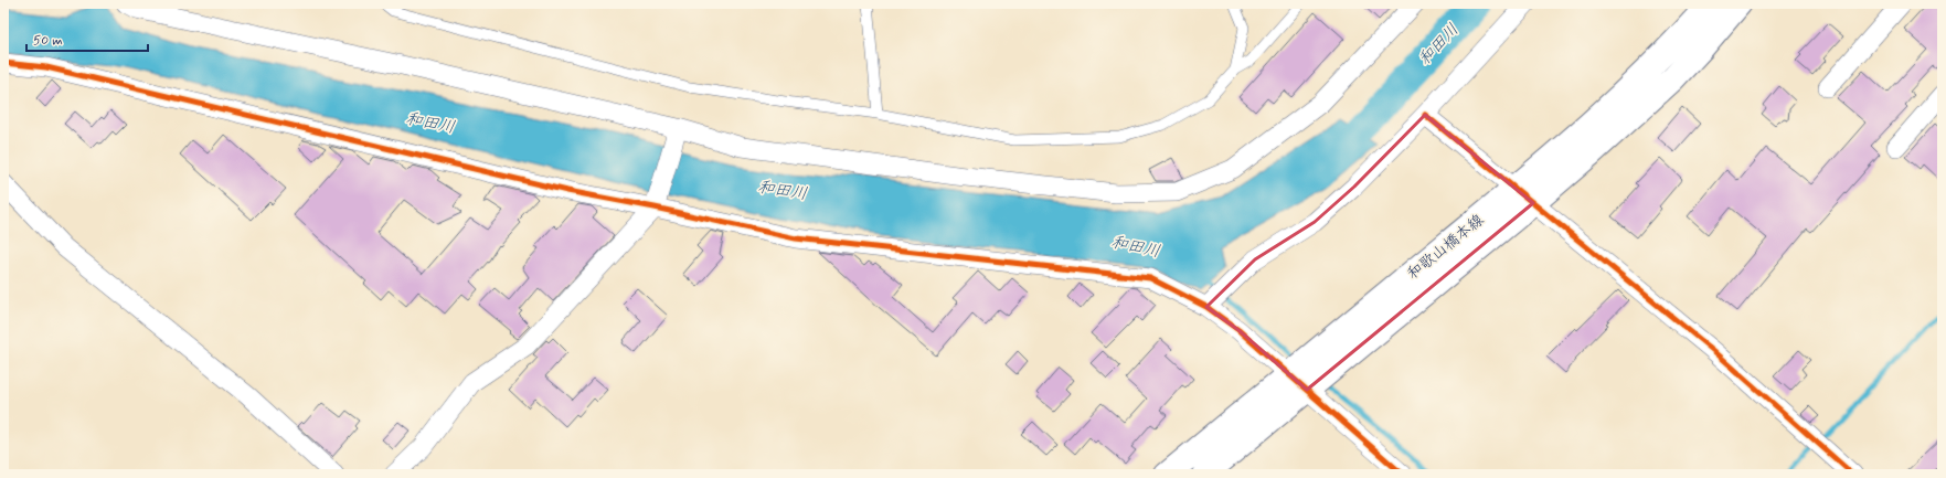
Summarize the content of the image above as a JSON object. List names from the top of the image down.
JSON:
{
  "streets": {
    "main road": ["和歌山橋本線"]
  },
  "water": ["和田川"],
  "scale_bar": "50 m"
}
